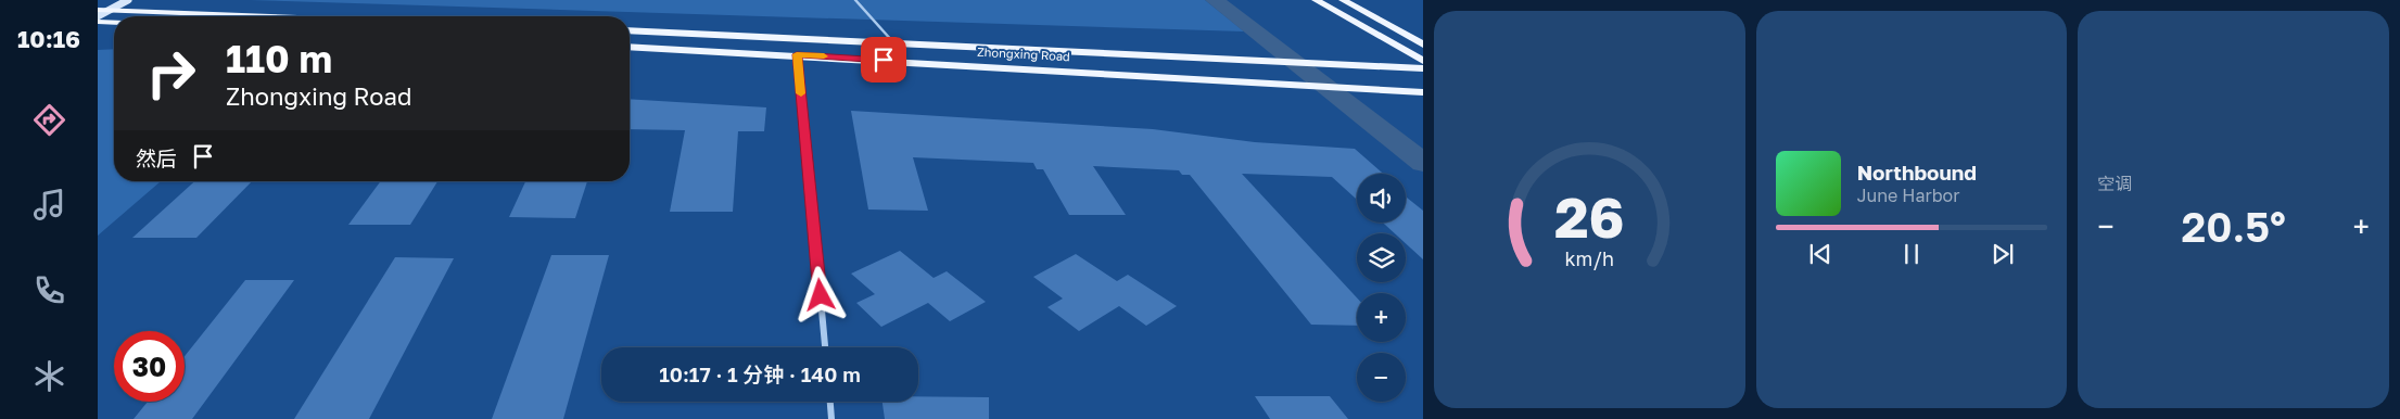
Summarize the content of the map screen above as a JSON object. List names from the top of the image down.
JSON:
{
  "streets": {
    "main road": ["Zhongxing Road"]
  },
  "page": {
    "tabs": "10:16",
    "tile": "空调",
    "turn": ["110 m", "Zhongxing Road"],
    "then": "然后",
    "song": ["Northbound", "June Harbor"],
    "map_buttons": ["+", "−"],
    "heat": ["−", "20.5°", "+"],
    "limit": "30",
    "trip": "10:17 · 1 分钟 · 140 m",
    "gauge": ["26", "km/h"]
  }
}
